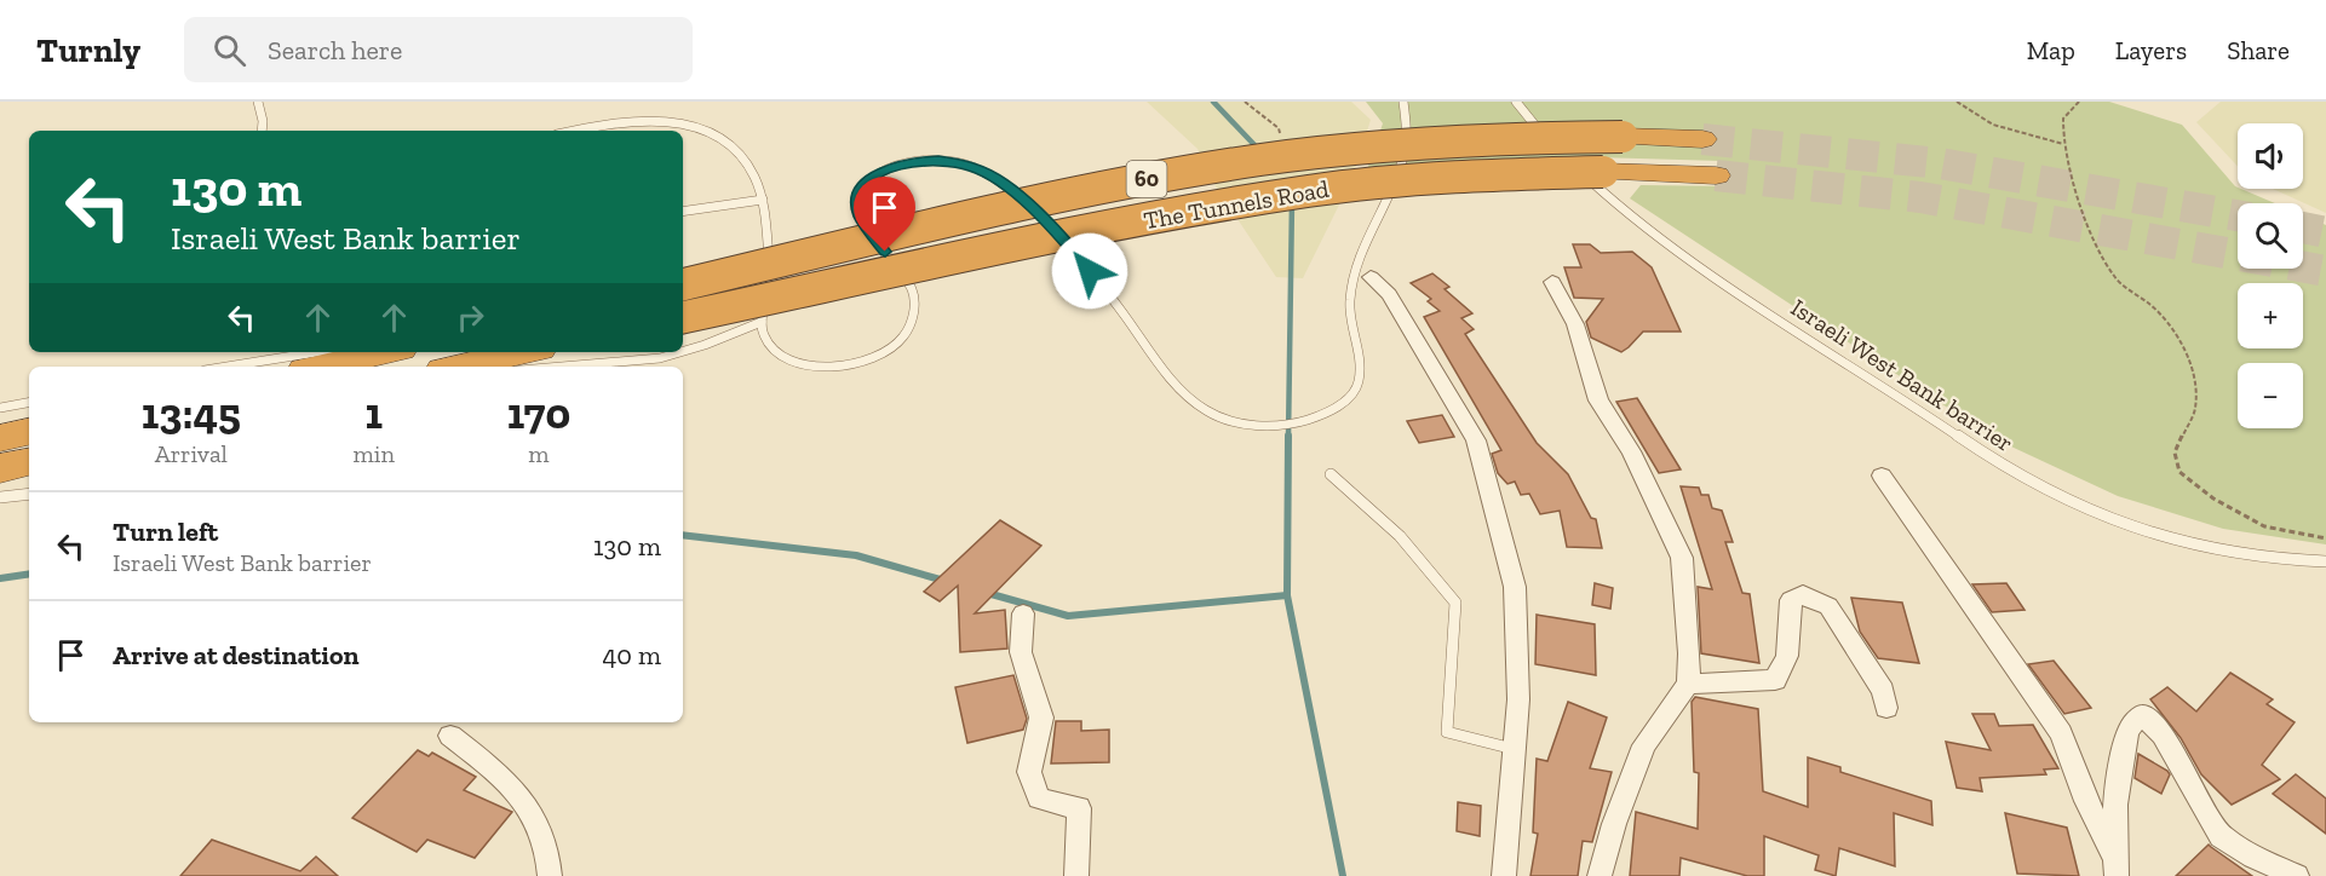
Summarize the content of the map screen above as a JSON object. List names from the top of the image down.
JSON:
{
  "streets": {
    "highway": ["60", "The Tunnels Road"],
    "lane": ["Israeli West Bank barrier"]
  },
  "page": {
    "header": "Turnly",
    "search": "Search here",
    "nav": ["Map", "Layers", "Share"],
    "map_buttons": ["+", "−"],
    "turn": ["130 m", "Israeli West Bank barrier"],
    "eta": [
      "13:45",
      "Arrival",
      "1",
      "min",
      "170",
      "m"
    ],
    "list": [
      {
        "name": "Turn left",
        "note": "Israeli West Bank barrier",
        "value": "130 m"
      },
      {
        "name": "Arrive at destination",
        "value": "40 m"
      }
    ]
  }
}
